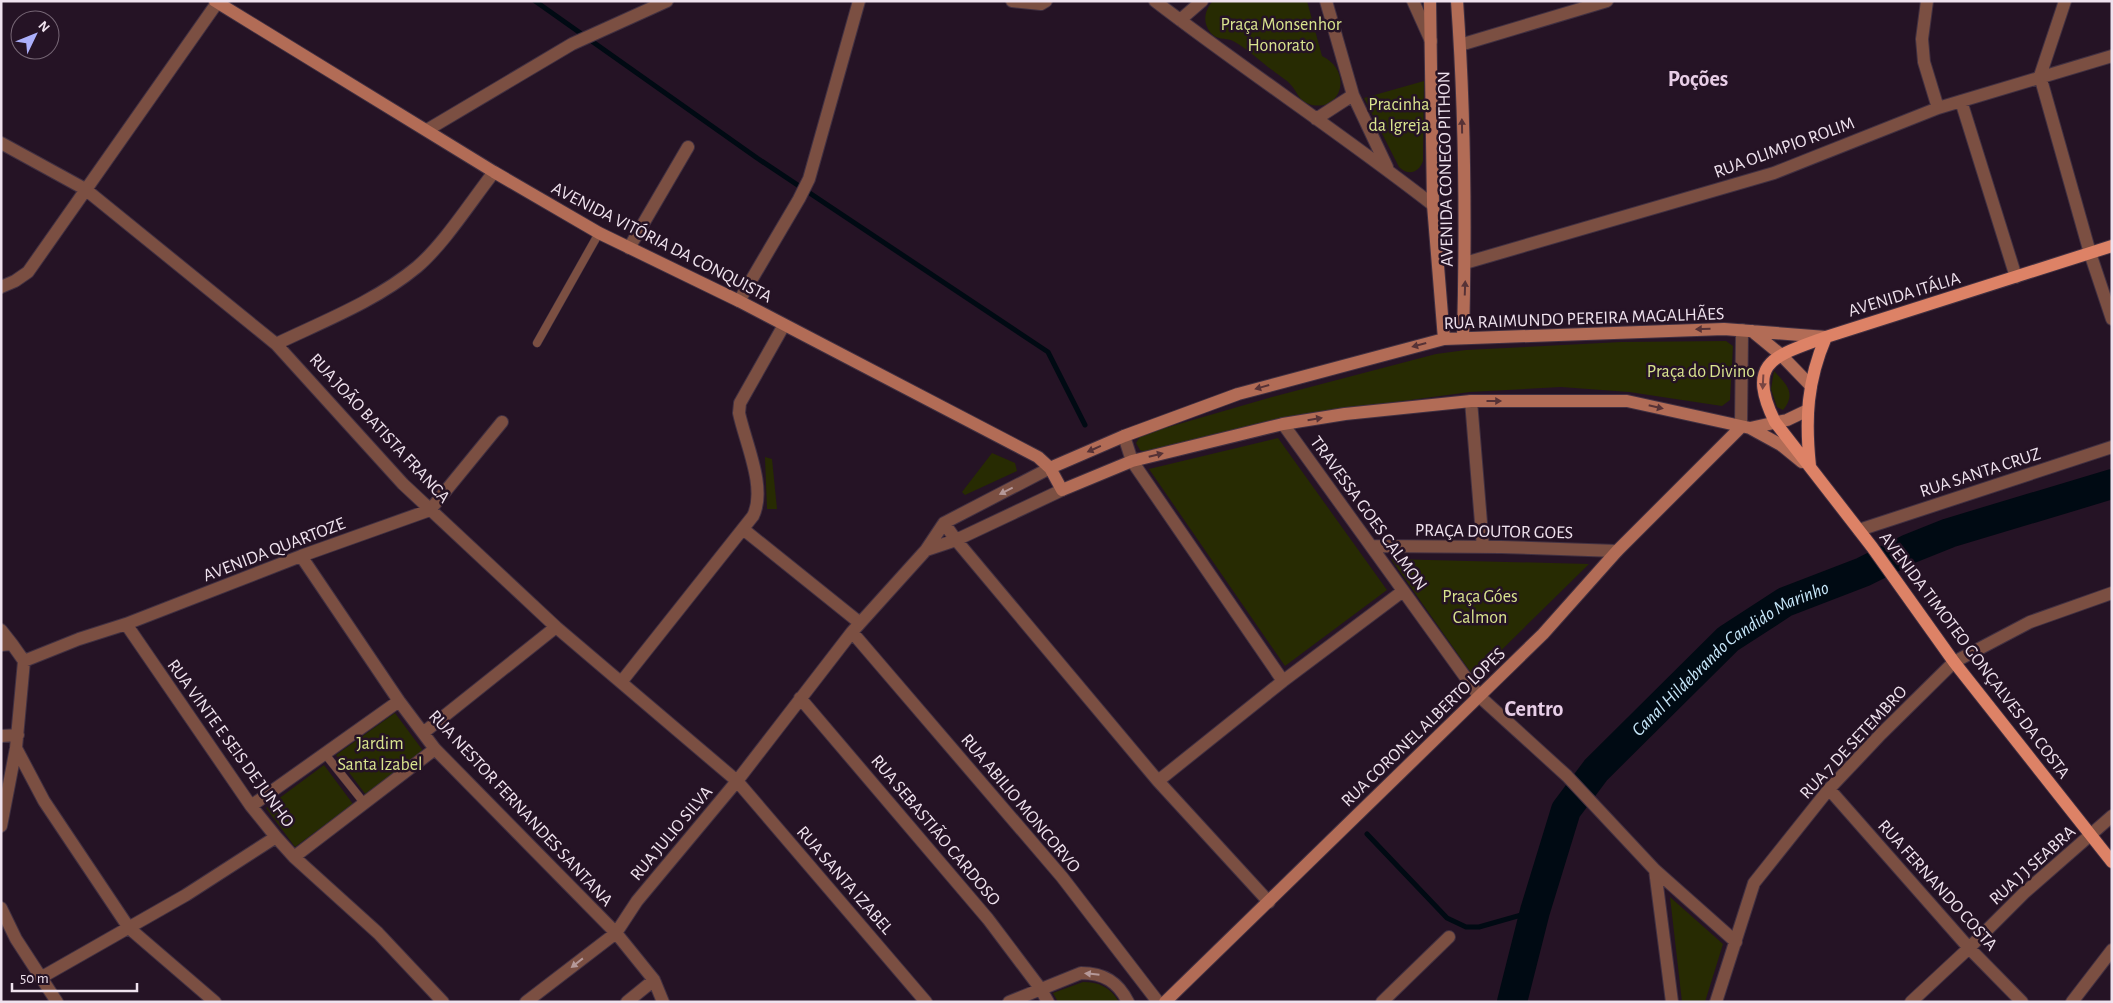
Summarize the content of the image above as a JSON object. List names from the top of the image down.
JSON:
{
  "streets": {
    "main road": [
      "AVENIDA CONEGO PITHON",
      "AVENIDA VITÓRIA DA CONQUISTA",
      "AVENIDA ITÁLIA",
      "RUA RAIMUNDO PEREIRA MAGALHÃES",
      "AVENIDA TIMOTEO GONÇALVES DA COSTA",
      "RUA CORONEL ALBERTO LOPES"
    ],
    "street": [
      "RUA OLIMPIO ROLIM",
      "RUA JOÃO BATISTA FRANCA",
      "RUA SANTA CRUZ",
      "TRAVESSA GOES CALMON",
      "PRAÇA DOUTOR GOES",
      "AVENIDA QUARTOZE",
      "RUA 7 DE SETEMBRO",
      "RUA VINTE E SEIS DE JUNHO",
      "RUA ABILIO MONCORVO",
      "RUA NESTOR FERNANDES SANTANA",
      "RUA SEBASTIÃO CARDOSO",
      "RUA JULIO SILVA",
      "RUA J J SEABRA",
      "RUA SANTA IZABEL",
      "RUA FERNANDO COSTA"
    ]
  },
  "crossings": [
    ["RUA OLIMPIO ROLIM", "AVENIDA CONEGO PITHON"],
    ["AVENIDA CONEGO PITHON", "RUA RAIMUNDO PEREIRA MAGALHÃES"],
    ["AVENIDA VITÓRIA DA CONQUISTA", "RUA RAIMUNDO PEREIRA MAGALHÃES"],
    ["AVENIDA ITÁLIA", "RUA RAIMUNDO PEREIRA MAGALHÃES"],
    ["AVENIDA ITÁLIA", "AVENIDA TIMOTEO GONÇALVES DA COSTA"],
    ["RUA RAIMUNDO PEREIRA MAGALHÃES", "RUA JOÃO BATISTA FRANCA"],
    ["RUA RAIMUNDO PEREIRA MAGALHÃES", "TRAVESSA GOES CALMON"],
    ["RUA RAIMUNDO PEREIRA MAGALHÃES", "AVENIDA TIMOTEO GONÇALVES DA COSTA"],
    ["RUA RAIMUNDO PEREIRA MAGALHÃES", "RUA CORONEL ALBERTO LOPES"],
    ["RUA RAIMUNDO PEREIRA MAGALHÃES", "RUA ABILIO MONCORVO"],
    ["RUA RAIMUNDO PEREIRA MAGALHÃES", "RUA SEBASTIÃO CARDOSO"],
    ["RUA RAIMUNDO PEREIRA MAGALHÃES", "RUA JULIO SILVA"],
    ["RUA RAIMUNDO PEREIRA MAGALHÃES", "RUA SANTA IZABEL"],
    ["RUA JOÃO BATISTA FRANCA", "AVENIDA QUARTOZE"],
    ["RUA JOÃO BATISTA FRANCA", "RUA JULIO SILVA"],
    ["RUA JOÃO BATISTA FRANCA", "RUA SANTA IZABEL"],
    ["RUA SANTA CRUZ", "AVENIDA TIMOTEO GONÇALVES DA COSTA"],
    ["TRAVESSA GOES CALMON", "PRAÇA DOUTOR GOES"],
    ["TRAVESSA GOES CALMON", "RUA CORONEL ALBERTO LOPES"],
    ["TRAVESSA GOES CALMON", "RUA 7 DE SETEMBRO"],
    ["PRAÇA DOUTOR GOES", "RUA CORONEL ALBERTO LOPES"],
    ["AVENIDA QUARTOZE", "RUA VINTE E SEIS DE JUNHO"],
    ["AVENIDA QUARTOZE", "RUA NESTOR FERNANDES SANTANA"],
    ["AVENIDA TIMOTEO GONÇALVES DA COSTA", "RUA CORONEL ALBERTO LOPES"],
    ["AVENIDA TIMOTEO GONÇALVES DA COSTA", "RUA 7 DE SETEMBRO"],
    ["AVENIDA TIMOTEO GONÇALVES DA COSTA", "RUA J J SEABRA"],
    ["RUA 7 DE SETEMBRO", "RUA FERNANDO COSTA"],
    ["RUA NESTOR FERNANDES SANTANA", "RUA JULIO SILVA"],
    ["RUA JULIO SILVA", "RUA SANTA IZABEL"],
    ["RUA J J SEABRA", "RUA FERNANDO COSTA"]
  ],
  "districts": ["Poções", "Centro"],
  "water": ["Canal Hildebrando Candido Marinho"],
  "parks": [
    "Praça Monsenhor Honorato",
    "Pracinha da Igreja",
    "Praça do Divino",
    "Praça Góes Calmon",
    "Jardim Santa Izabel"
  ],
  "scale_bar": "50 m",
  "north": "top right"
}
